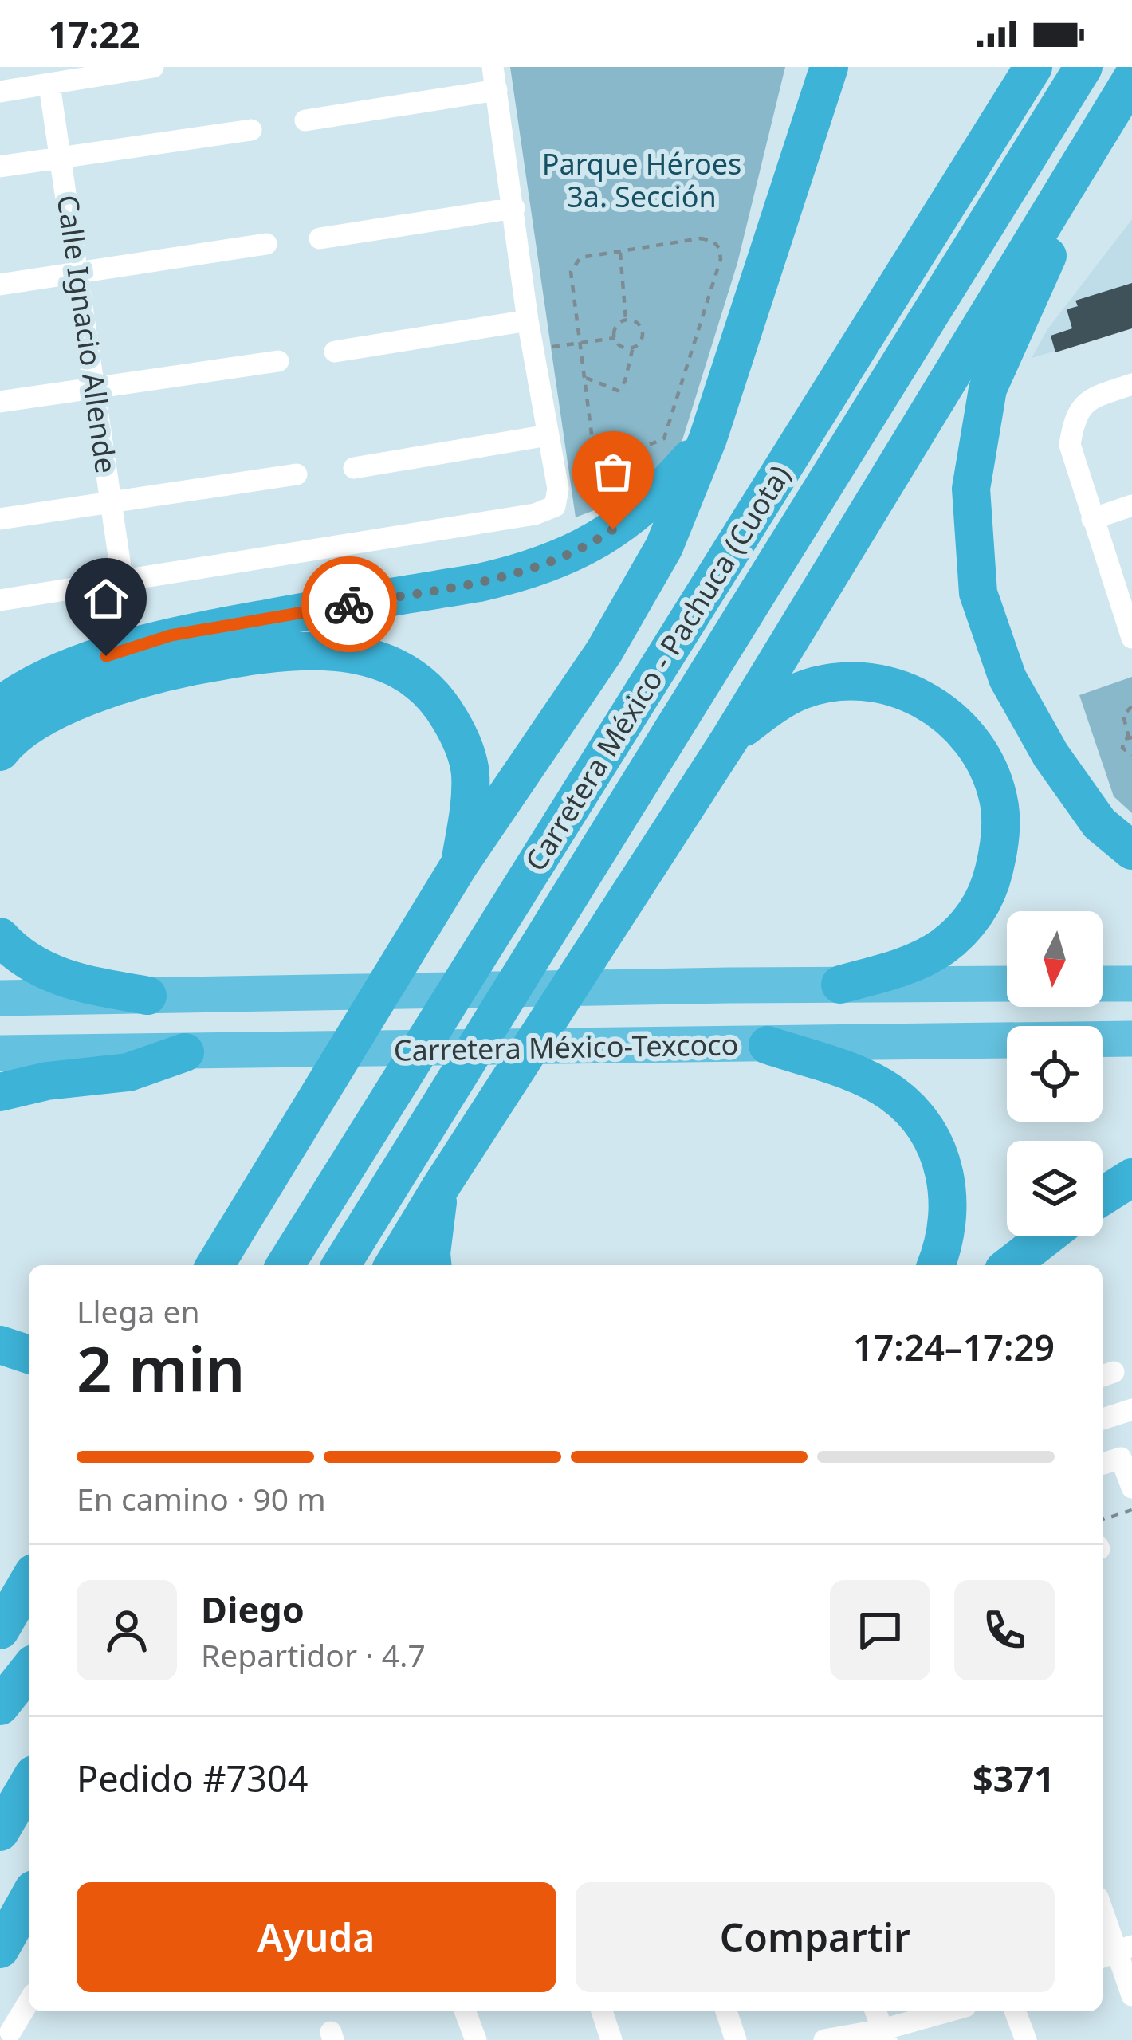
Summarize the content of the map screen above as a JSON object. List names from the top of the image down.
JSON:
{
  "streets": {
    "highway": ["Carretera México - Pachuca (Cuota)", "Carretera México-Texcoco"],
    "street": ["Calle Ignacio Allende"]
  },
  "parks": ["Parque Héroes 3a. Sección"],
  "north": "bottom",
  "page": {
    "status": "17:22",
    "heading": ["2 min", "Llega en", "17:24–17:29"],
    "panel": [
      "Diego",
      "Repartidor · 4.7",
      "Pedido #7304",
      "$371"
    ],
    "bar": "En camino · 90 m",
    "buttons": ["Ayuda", "Compartir"]
  }
}
